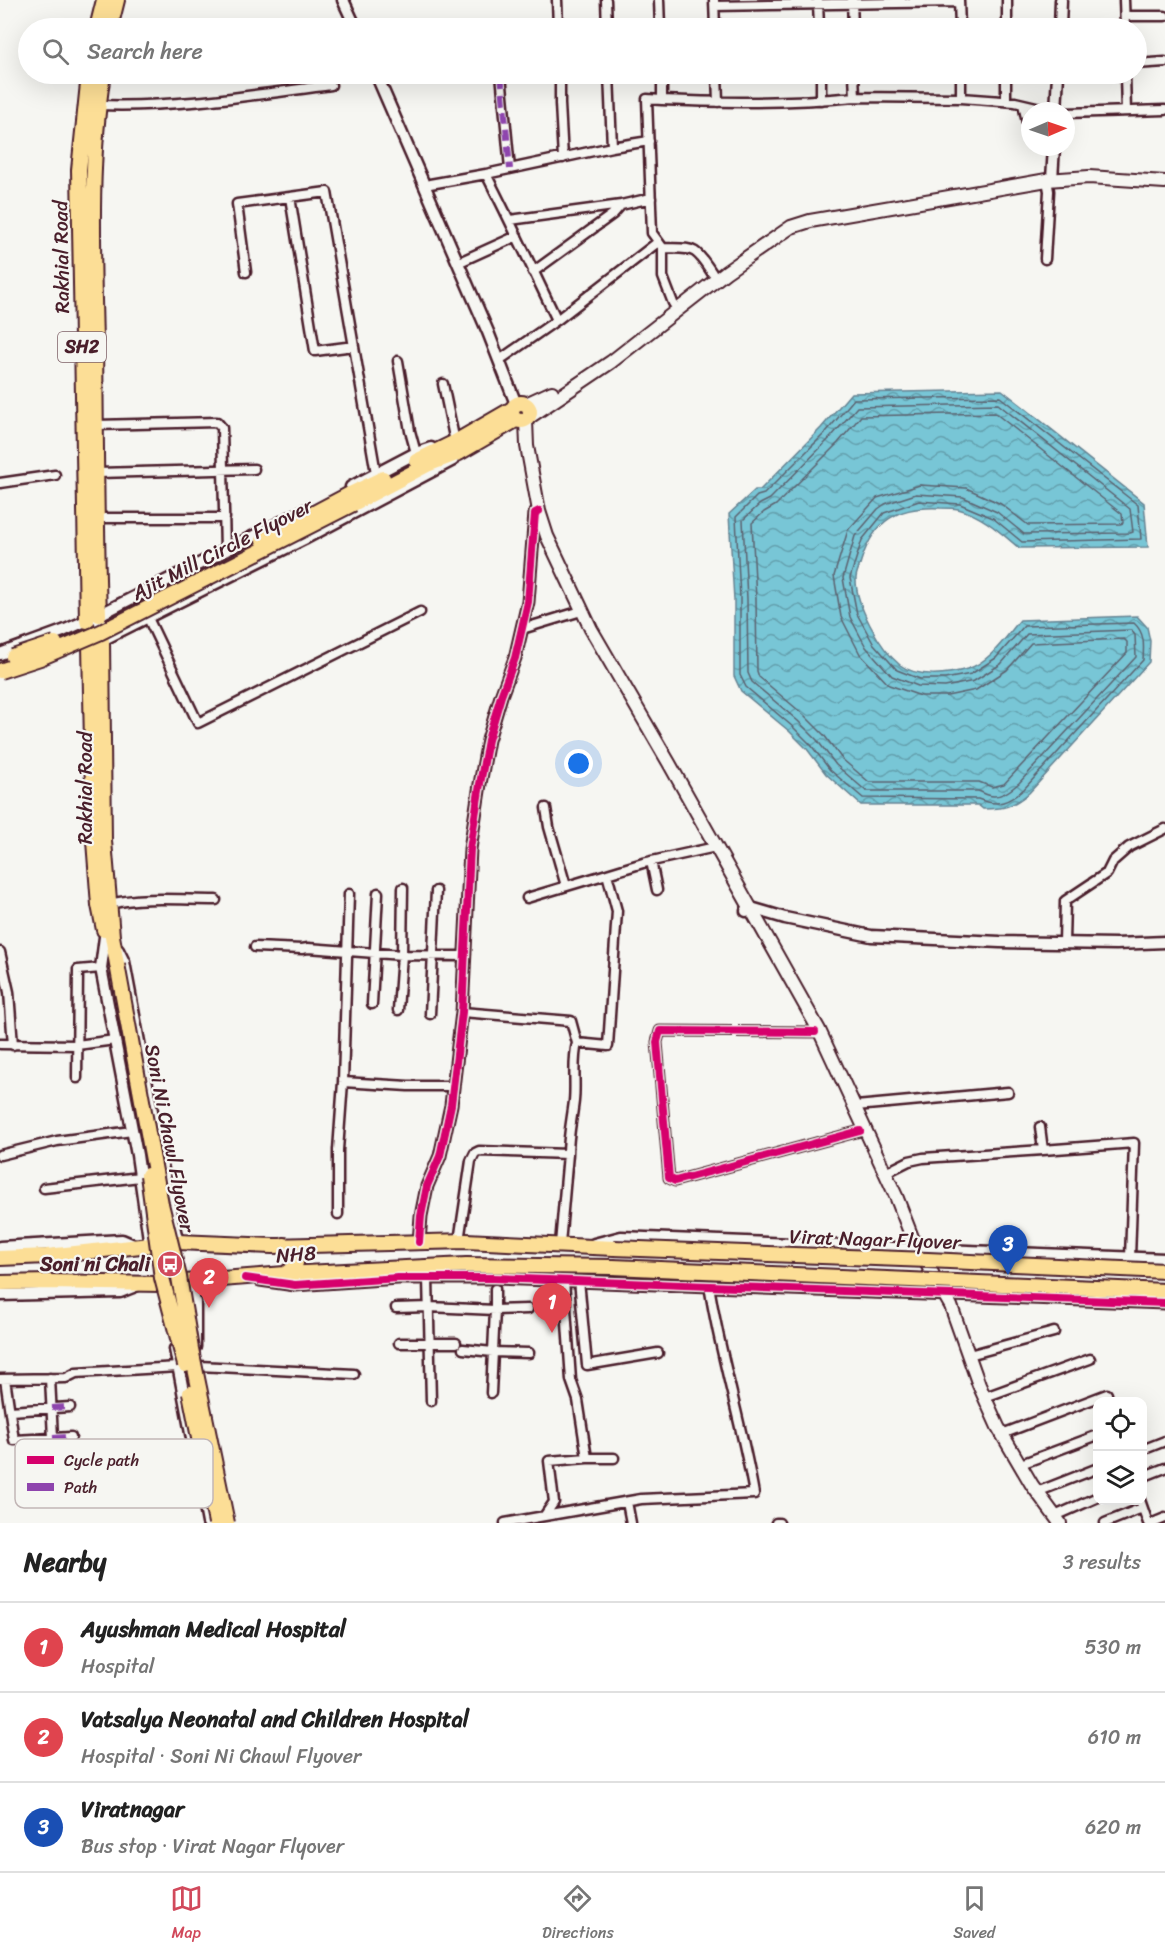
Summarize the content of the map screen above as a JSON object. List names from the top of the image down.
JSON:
{
  "streets": {
    "main road": [
      "Rakhial Road",
      "SH2",
      "Ajit Mill Circle Flyover",
      "Soni Ni Chawl Flyover",
      "Virat Nagar Flyover",
      "NH8"
    ]
  },
  "crossings": [
    ["Rakhial Road", "Soni Ni Chawl Flyover"],
    ["Virat Nagar Flyover", "NH8"]
  ],
  "places": {
    "bus stop": ["Soni ni Chali"]
  },
  "legend": ["Cycle path", "Path"],
  "north": "right",
  "page": {
    "search": "Search here",
    "pins": ["3", "2", "1"],
    "heading": ["Nearby", "3 results"],
    "list": [
      {
        "mark": "1",
        "name": "Ayushman Medical Hospital",
        "note": "Hospital",
        "value": "530 m"
      },
      {
        "mark": "2",
        "name": "Vatsalya Neonatal and Children Hospital",
        "note": "Hospital · Soni Ni Chawl Flyover",
        "value": "610 m"
      },
      {
        "mark": "3",
        "name": "Viratnagar",
        "note": "Bus stop · Virat Nagar Flyover",
        "value": "620 m"
      }
    ],
    "nav": ["Map", "Directions", "Saved"]
  }
}
